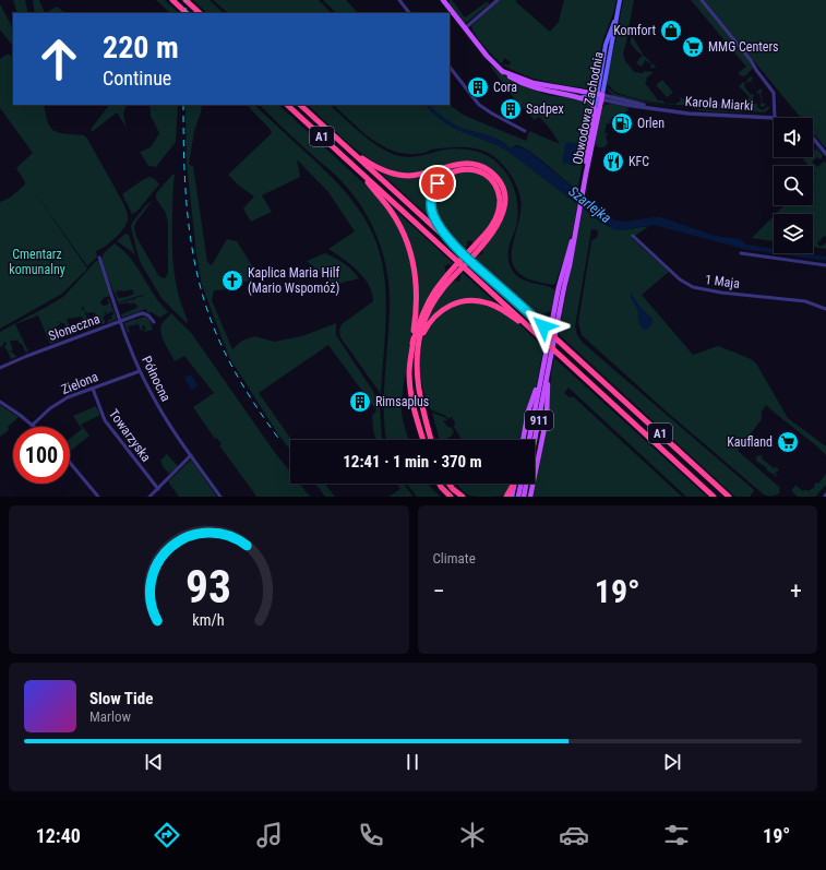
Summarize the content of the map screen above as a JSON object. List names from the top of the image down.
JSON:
{
  "streets": {
    "highway": ["A1"],
    "main road": ["Obwodowa Zachodnia", "911"],
    "street": [
      "Karola Miarki",
      "1 Maja",
      "Słoneczna",
      "Północna",
      "Zielona",
      "Towarzyska"
    ]
  },
  "crossings": [
    ["Karola Miarki", "Obwodowa Zachodnia"],
    ["Obwodowa Zachodnia", "911"],
    ["Słoneczna", "Północna"],
    ["Północna", "Zielona"],
    ["Zielona", "Towarzyska"]
  ],
  "water": ["Szarlejka"],
  "parks": ["Cmentarz komunalny"],
  "places": {
    "shop": ["Komfort"],
    "supermarket": ["MMG Centers", "Kaufland"],
    "building": ["Cora", "Sadpex", "Rimsaplus"],
    "fuel station": ["Orlen"],
    "restaurant": ["KFC"],
    "church": ["Kaplica Maria Hilf (Mario Wspomóż)"]
  },
  "page": {
    "turn": ["220 m", "Continue"],
    "limit": "100",
    "trip": "12:41 · 1 min · 370 m",
    "tile": "Climate",
    "heat": ["−", "19°", "+"],
    "song": ["Slow Tide", "Marlow"],
    "tabs": ["12:40", "19°"],
    "gauge": ["93", "km/h"]
  }
}
